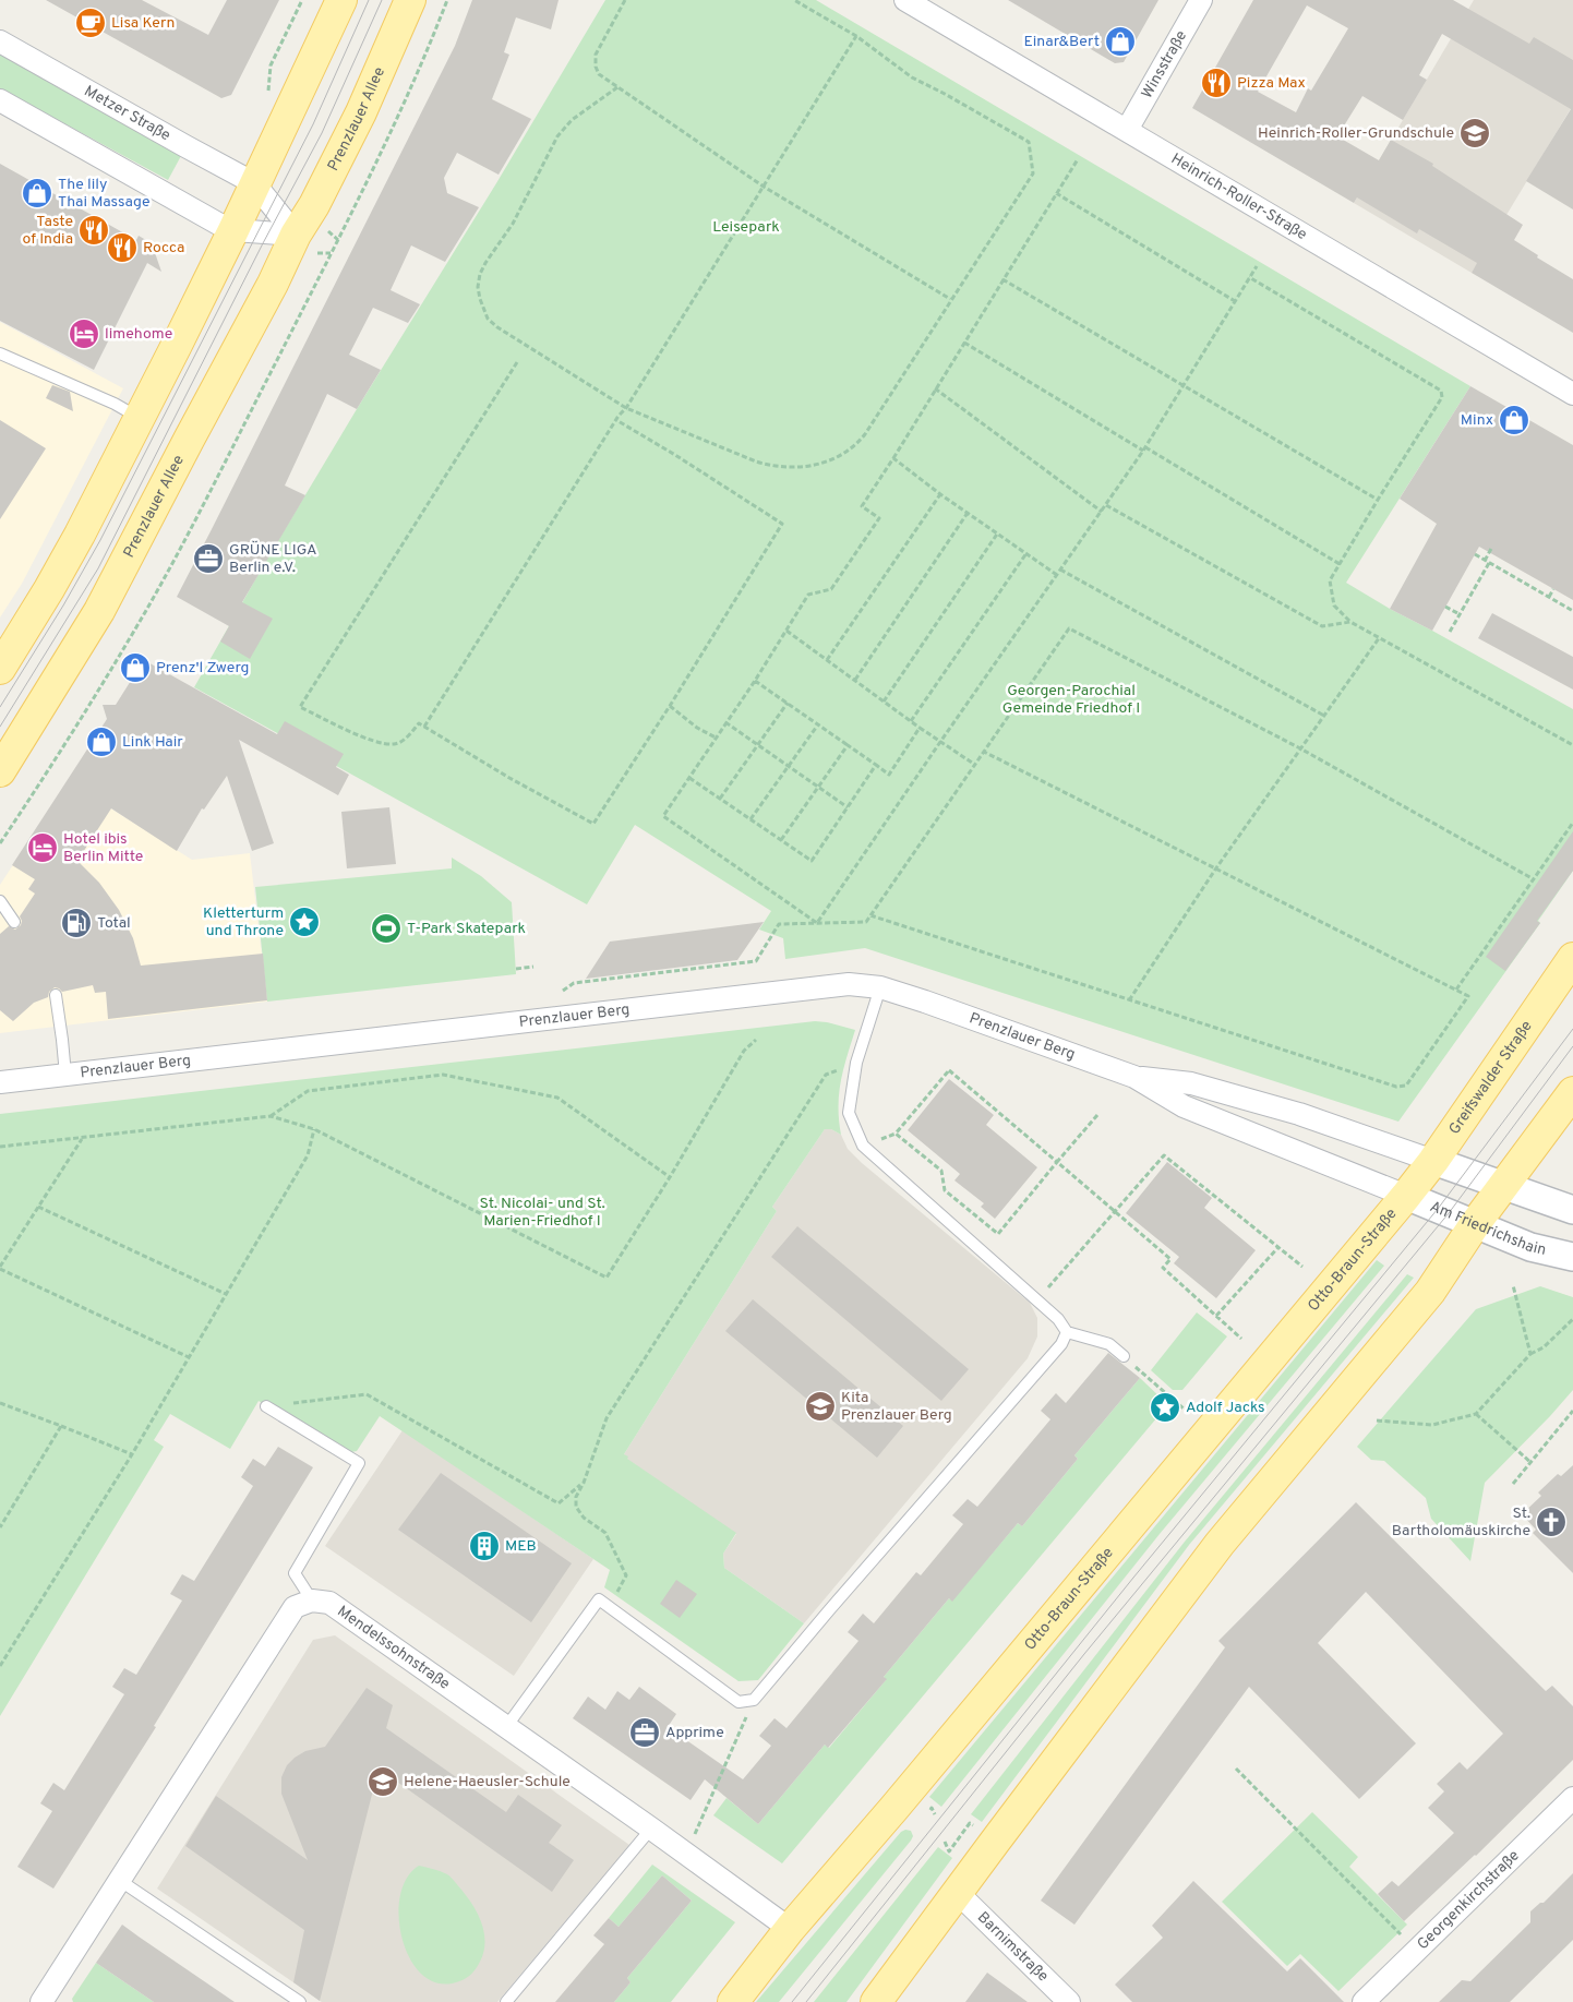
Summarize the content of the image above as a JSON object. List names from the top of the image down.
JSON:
{
  "streets": {
    "main road": ["Prenzlauer Allee", "Greifswalder Straße", "Otto-Braun-Straße"],
    "street": [
      "Winsstraße",
      "Metzer Straße",
      "Heinrich-Roller-Straße",
      "Prenzlauer Berg",
      "Am Friedrichshain",
      "Mendelssohnstraße",
      "Georgenkirchstraße",
      "Barnimstraße"
    ]
  },
  "crossings": [
    ["Winsstraße", "Heinrich-Roller-Straße"],
    ["Prenzlauer Berg", "Greifswalder Straße"],
    ["Prenzlauer Berg", "Am Friedrichshain"],
    ["Prenzlauer Berg", "Otto-Braun-Straße"],
    ["Greifswalder Straße", "Am Friedrichshain"],
    ["Greifswalder Straße", "Otto-Braun-Straße"],
    ["Am Friedrichshain", "Otto-Braun-Straße"],
    ["Otto-Braun-Straße", "Mendelssohnstraße"]
  ],
  "parks": ["Leisepark", "Georgen-Parochial Gemeinde Friedhof I", "St. Nicolai- und St. Marien-Friedhof I"],
  "places": {
    "cafe": ["Lisa Kern"],
    "shop": [
      "Einar&Bert",
      "The lily Thai Massage",
      "Minx",
      "Prenz'l Zwerg",
      "Link Hair"
    ],
    "restaurant": ["Pizza Max", "Taste of India", "Rocca"],
    "school or university": ["Heinrich-Roller-Grundschule", "Kita Prenzlauer Berg", "Helene-Haeusler-Schule"],
    "hotel": ["limehome", "Hotel ibis Berlin Mitte"],
    "office": ["GRÜNE LIGA Berlin e.V.", "Apprime"],
    "place": ["Kletterturm und Throne", "Adolf Jacks"],
    "fuel station": ["Total"],
    "sports": ["T-Park Skatepark"],
    "church": ["St. Bartholomäuskirche"],
    "building": ["MEB"]
  }
}
